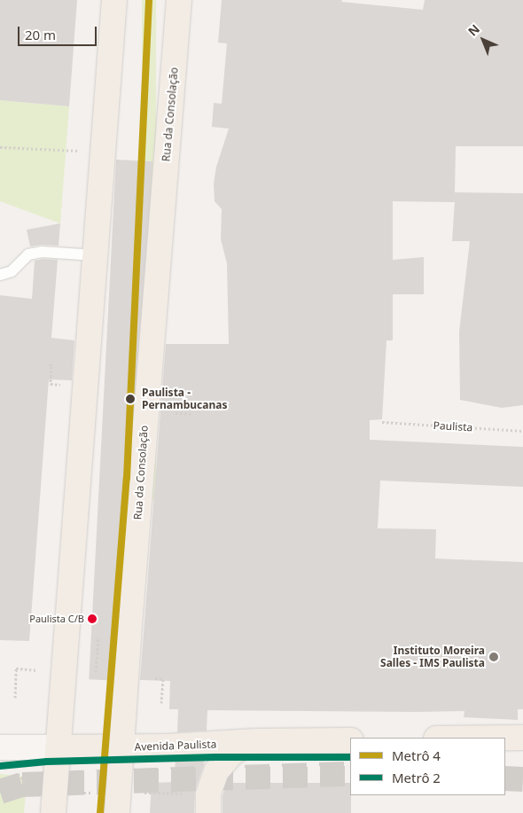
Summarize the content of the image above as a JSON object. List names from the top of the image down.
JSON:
{
  "streets": {
    "main road": ["Rua da Consolação", "Avenida Paulista"],
    "path": ["Paulista"]
  },
  "crossings": [
    ["Rua da Consolação", "Avenida Paulista"]
  ],
  "places": ["Paulista - Pernambucanas", "Paulista C/B", "Instituto Moreira Salles - IMS Paulista"],
  "lines": ["metro line 4", "metro line 2"],
  "legend": ["Metrô 4", "Metrô 2"],
  "scale_bar": "20 m",
  "north": "top left"
}
